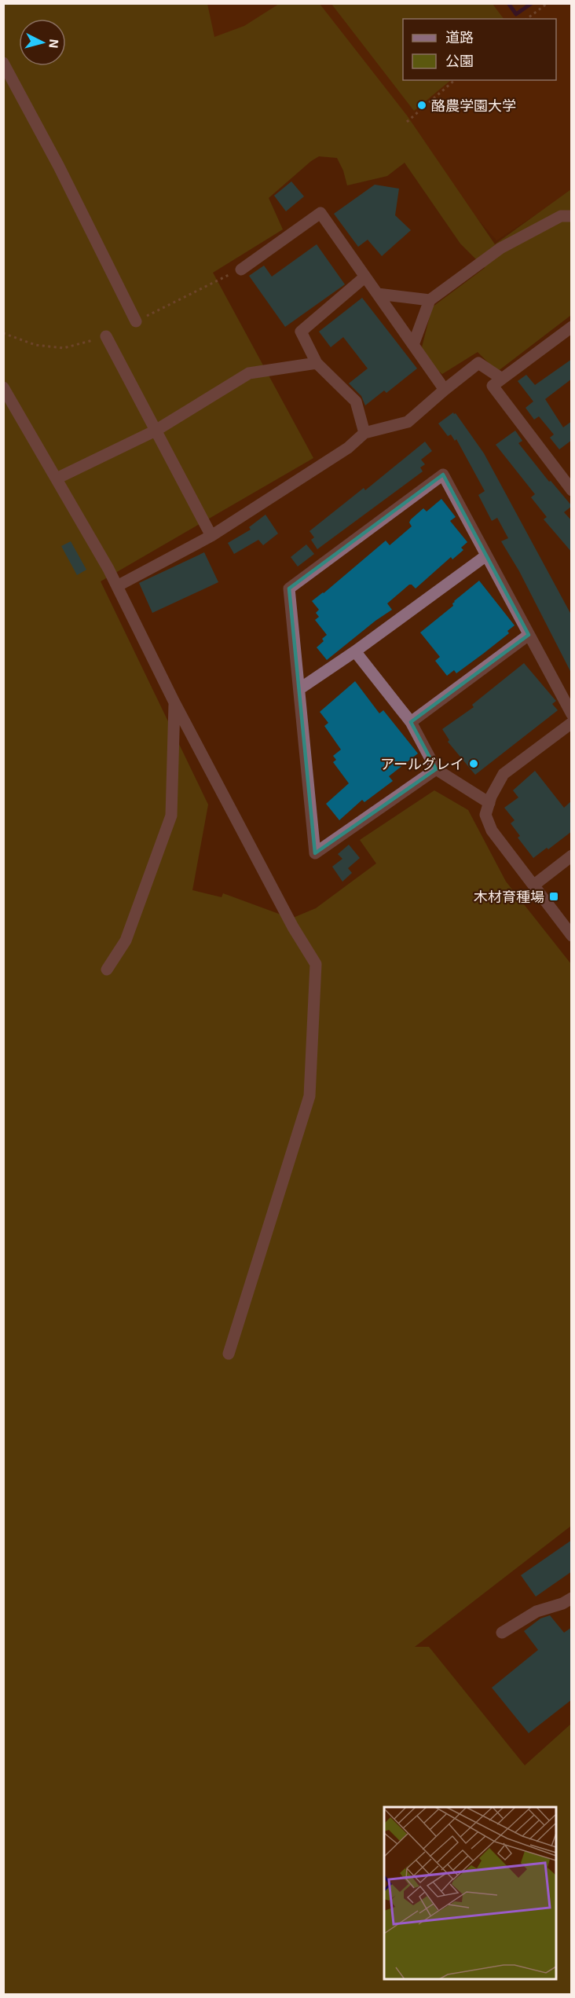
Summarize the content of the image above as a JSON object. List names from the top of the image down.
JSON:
{
  "places": {
    "other": ["酪農学園大学", "アールグレイ"],
    "transit": ["木材育種場"]
  },
  "legend": ["道路", "公園"],
  "north": "right"
}
